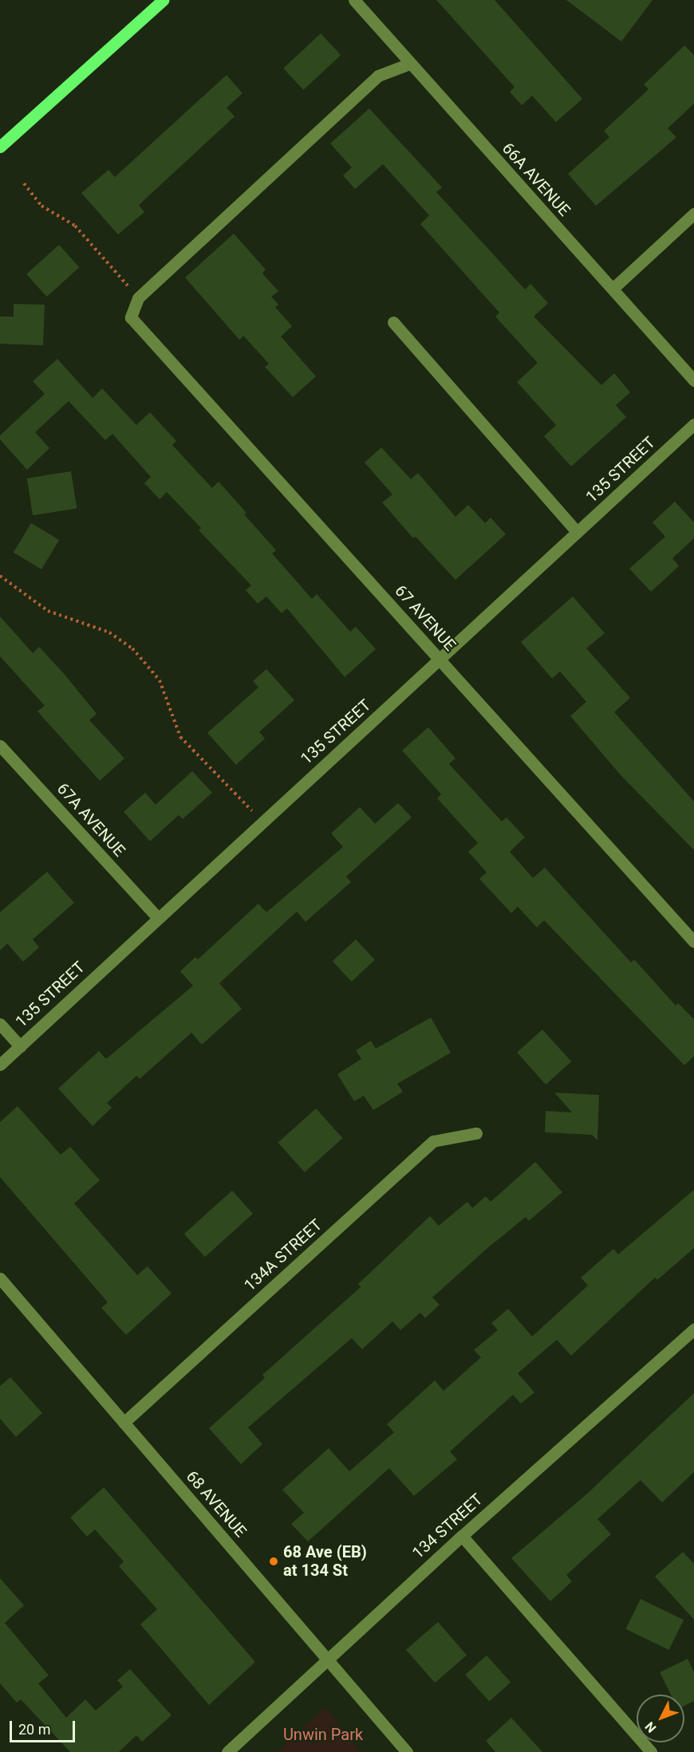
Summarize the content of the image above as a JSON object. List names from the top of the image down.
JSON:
{
  "streets": {
    "street": [
      "66A AVENUE",
      "135 STREET",
      "67 AVENUE",
      "67A AVENUE",
      "134A STREET",
      "68 AVENUE",
      "134 STREET"
    ]
  },
  "crossings": [
    ["66A AVENUE", "67 AVENUE"],
    ["135 STREET", "67 AVENUE"],
    ["135 STREET", "67A AVENUE"],
    ["134A STREET", "68 AVENUE"],
    ["68 AVENUE", "134 STREET"]
  ],
  "parks": ["Unwin Park"],
  "places": ["68 Ave (EB) at 134 St"],
  "scale_bar": "20 m",
  "north": "bottom left"
}
